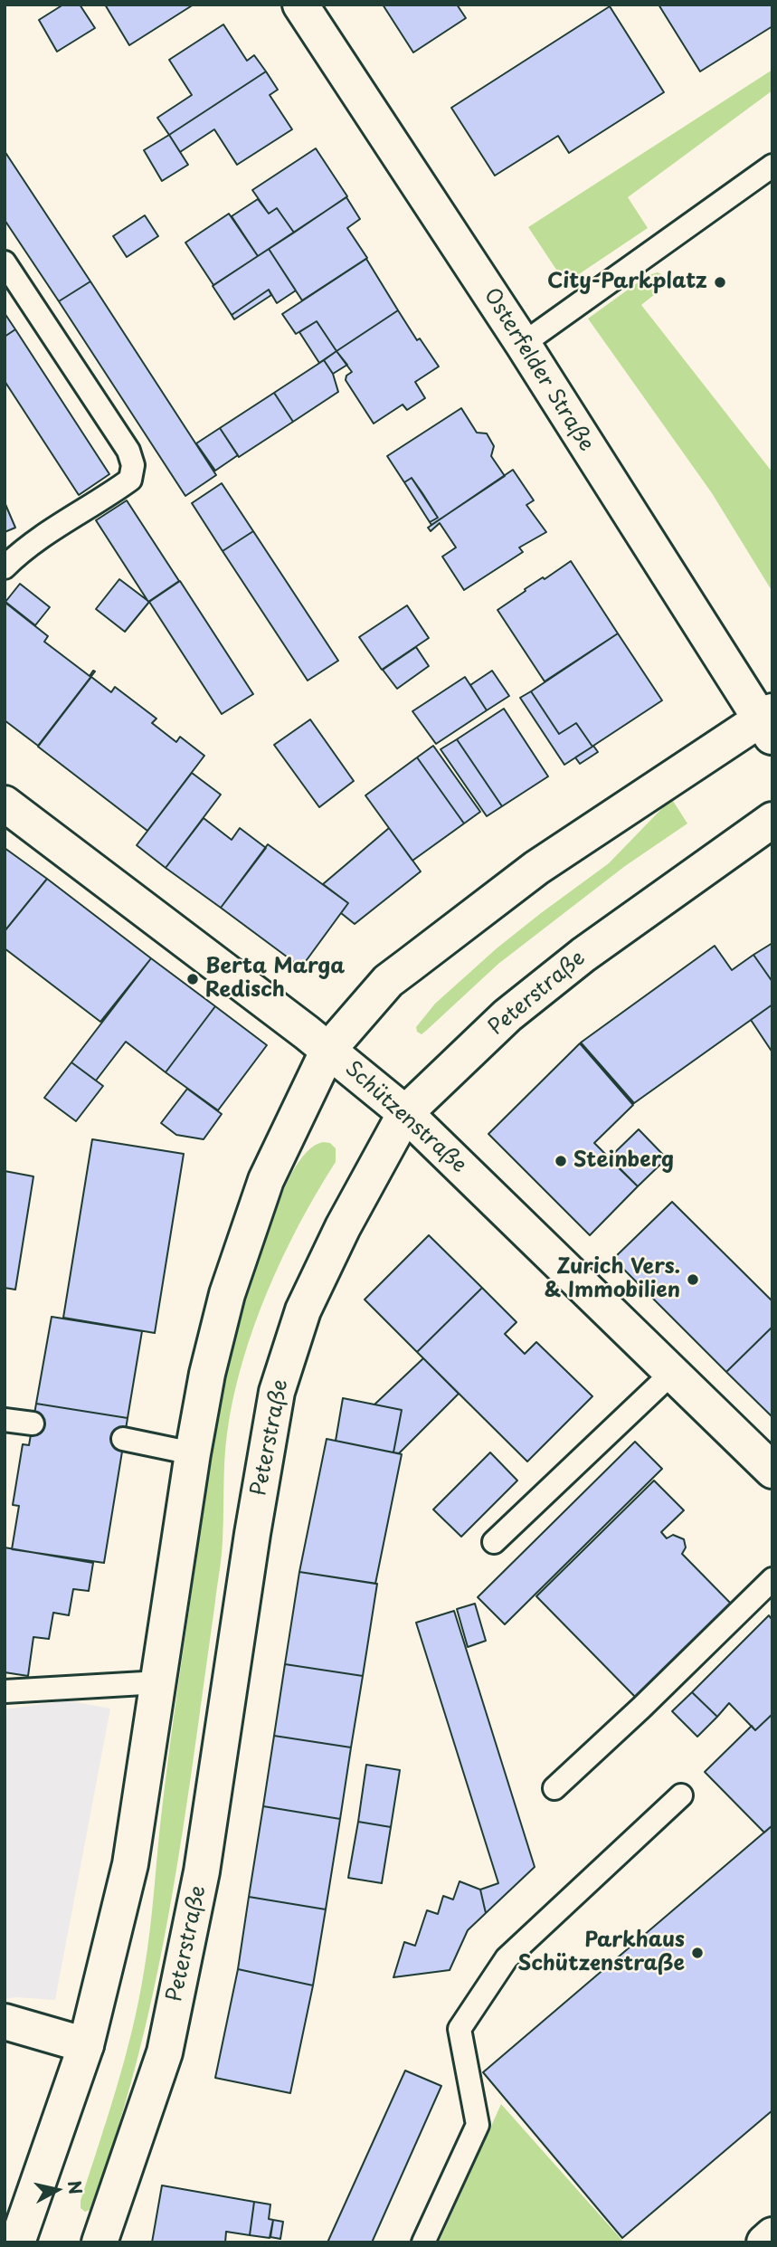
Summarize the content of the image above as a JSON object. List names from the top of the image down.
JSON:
{
  "streets": {
    "main road": ["Osterfelder Straße", "Peterstraße", "Schützenstraße"]
  },
  "crossings": [
    ["Peterstraße", "Schützenstraße"]
  ],
  "places": [
    "City-Parkplatz",
    "Berta Marga Redisch",
    "Steinberg",
    "Zurich Vers. & Immobilien",
    "Parkhaus Schützenstraße"
  ],
  "north": "right"
}
